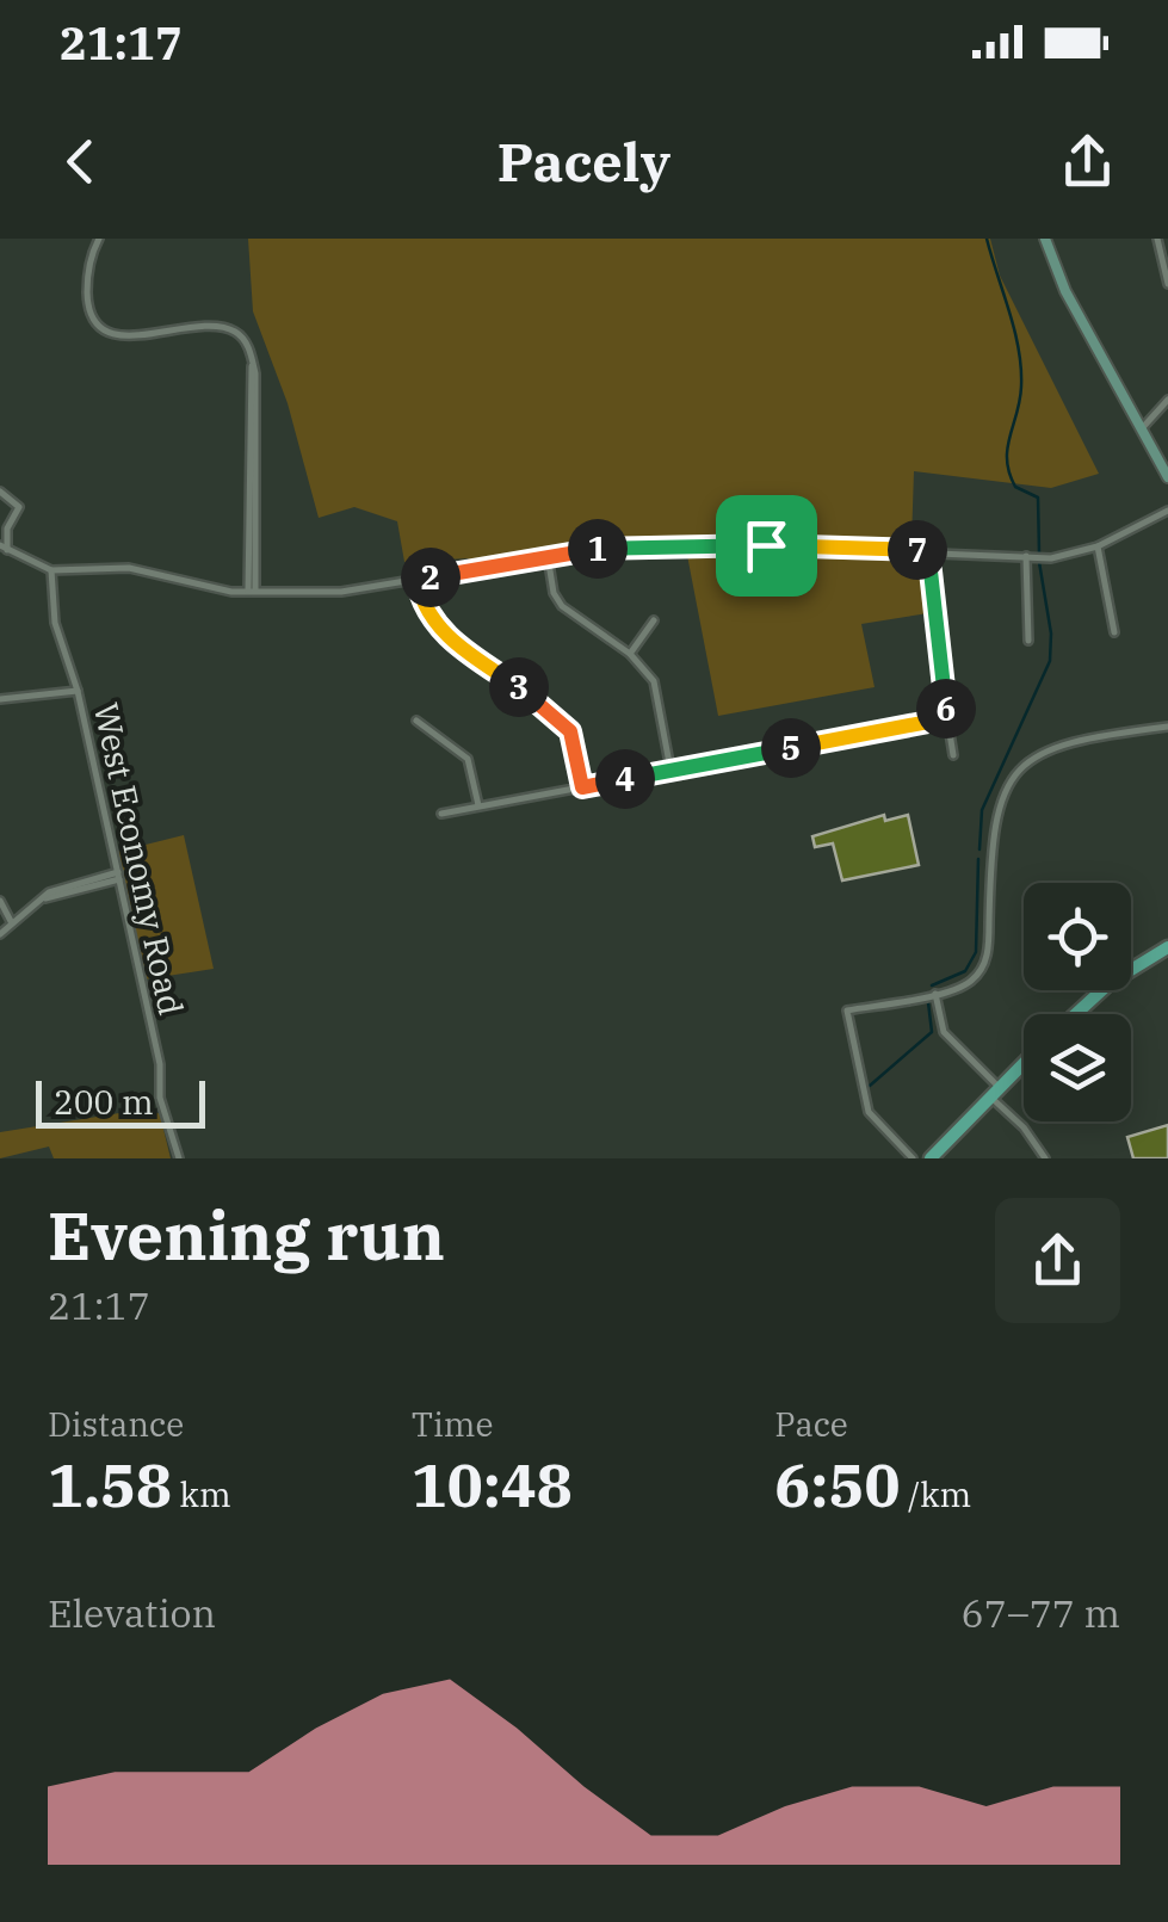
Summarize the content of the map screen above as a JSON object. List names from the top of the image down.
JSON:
{
  "streets": {
    "street": ["West Economy Road"]
  },
  "scale_bar": "200 m",
  "page": {
    "status": "21:17",
    "header": "Pacely",
    "pins": [
      "1",
      "7",
      "2",
      "3",
      "6",
      "5",
      "4"
    ],
    "scale": "200 m",
    "heading": ["Evening run", "21:17"],
    "stats": [
      ["Distance", "1.58 km"],
      ["Time", "10:48"],
      ["Pace", "6:50 /km"]
    ],
    "chart": ["Elevation", "67–77 m"]
  }
}
